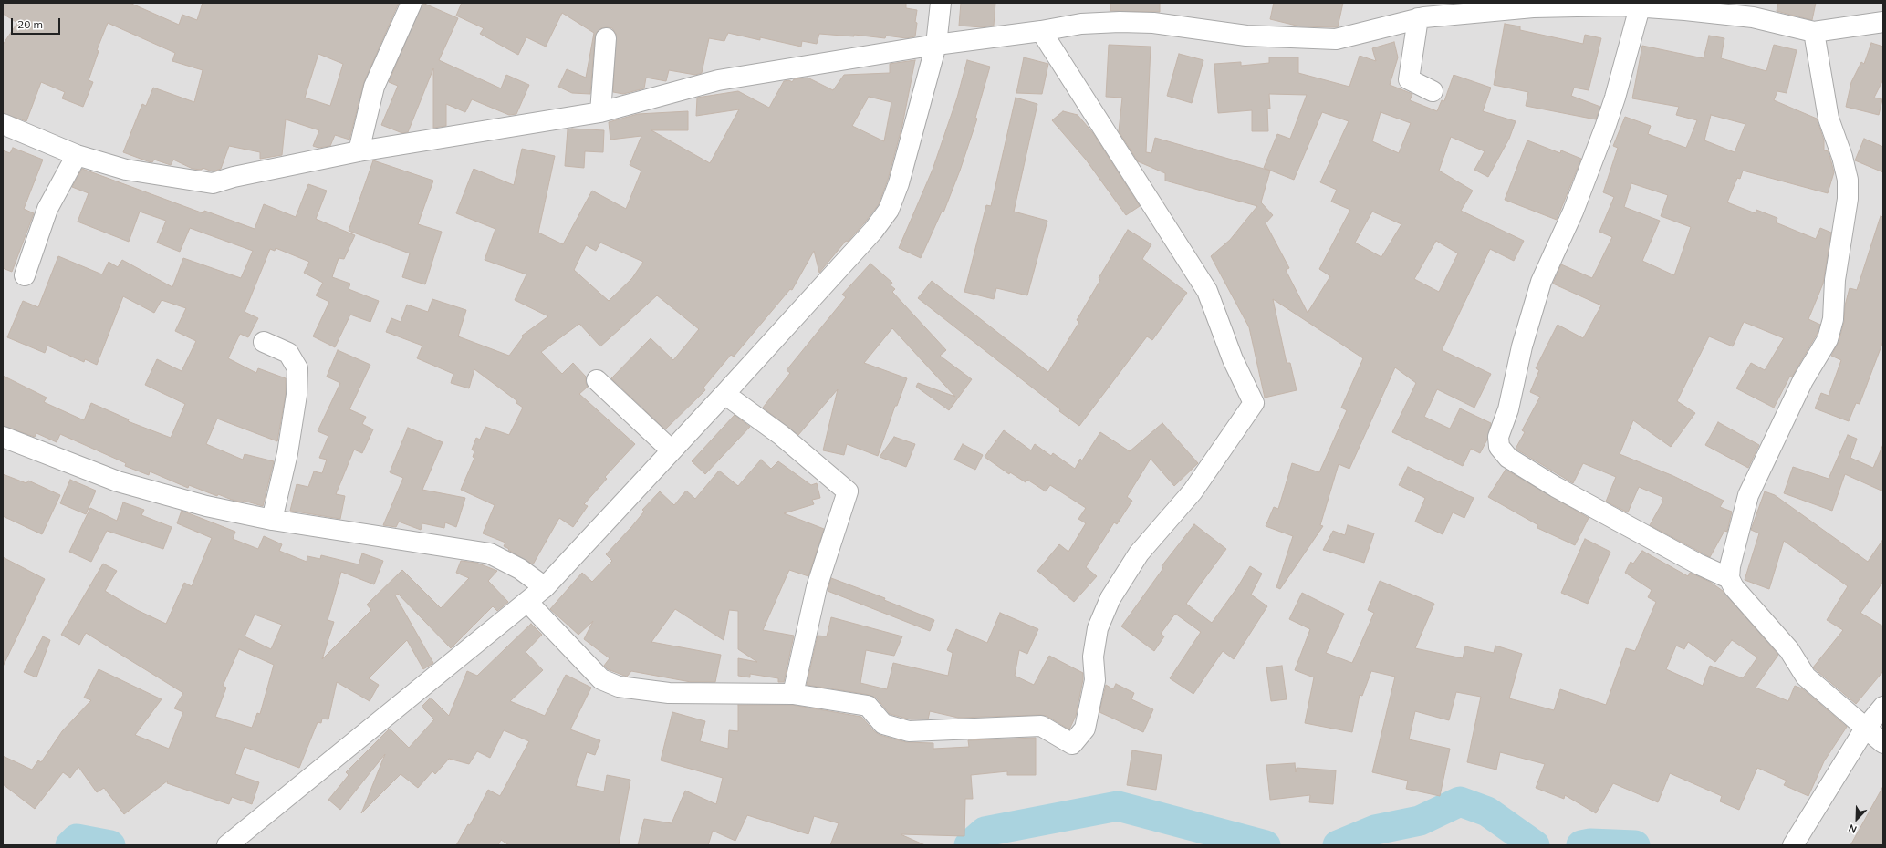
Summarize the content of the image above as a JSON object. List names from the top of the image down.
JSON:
{
  "scale_bar": "20 m",
  "north": "bottom left"
}
